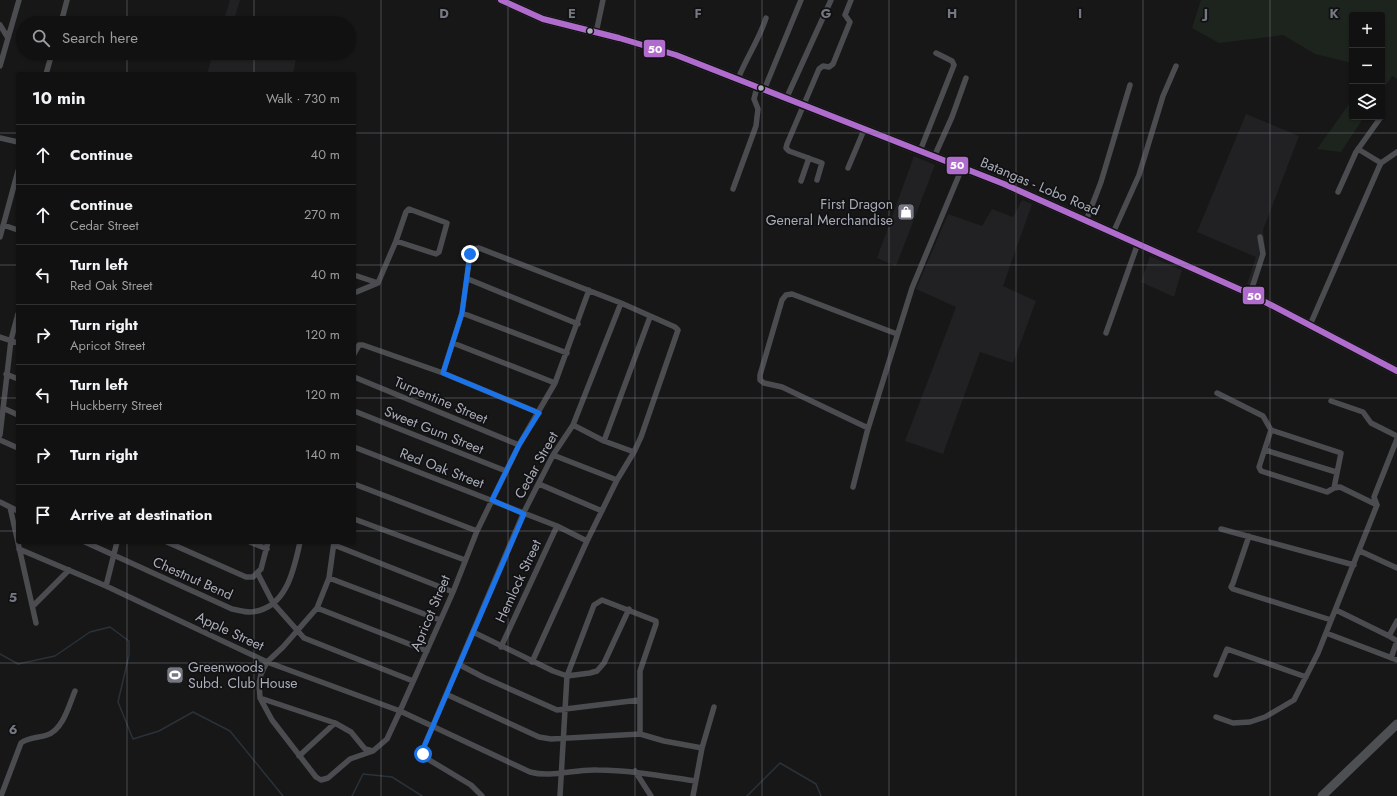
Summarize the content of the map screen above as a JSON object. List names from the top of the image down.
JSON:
{
  "streets": {
    "main road": ["Batangas - Lobo Road"],
    "street": [
      "Turpentine Street",
      "Sweet Gum Street",
      "Cedar Street",
      "Red Oak Street",
      "Chestnut Bend",
      "Hemlock Street",
      "Apricot Street",
      "Apple Street"
    ]
  },
  "crossings": [
    ["Turpentine Street", "Apricot Street"],
    ["Sweet Gum Street", "Apricot Street"],
    ["Cedar Street", "Red Oak Street"],
    ["Cedar Street", "Apple Street"],
    ["Red Oak Street", "Hemlock Street"],
    ["Red Oak Street", "Apricot Street"],
    ["Apricot Street", "Apple Street"]
  ],
  "places": {
    "shop": ["First Dragon General Merchandise"],
    "sports": ["Greenwoods Subd. Club House"]
  },
  "lines": ["transit line 50"],
  "page": {
    "map_buttons": ["+", "−"],
    "search": "Search here",
    "heading": ["10 min", "Walk · 730 m"],
    "list": [
      ["Continue", "40 m"],
      ["Continue", "Cedar Street", "270 m"],
      ["Turn left", "Red Oak Street", "40 m"],
      ["Turn right", "Apricot Street", "120 m"],
      ["Turn left", "Huckberry Street", "120 m"],
      ["Turn right", "140 m"],
      "Arrive at destination"
    ]
  },
  "grid": {
    "columns": [
      "D",
      "E",
      "F",
      "G",
      "H",
      "I",
      "J",
      "K"
    ],
    "rows": ["5", "6"]
  }
}
